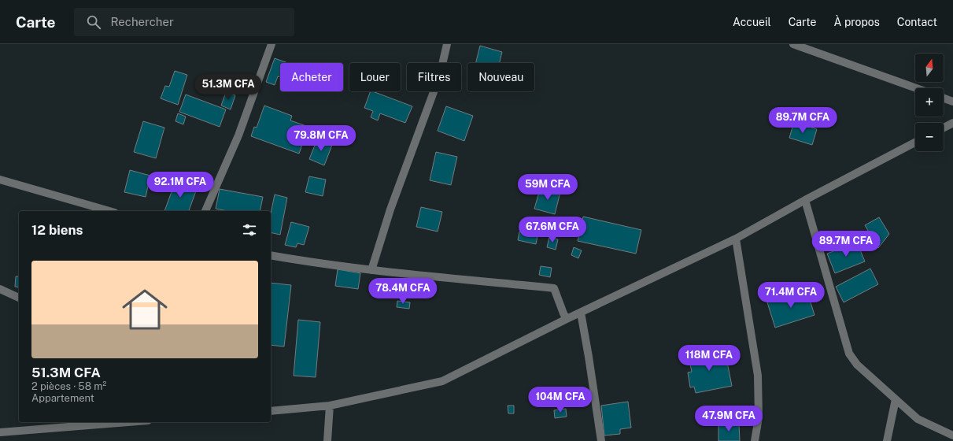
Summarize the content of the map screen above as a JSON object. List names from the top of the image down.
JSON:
{
  "north": "top",
  "page": {
    "header": "Carte",
    "search": "Rechercher",
    "nav": [
      "Accueil",
      "Carte",
      "À propos",
      "Contact"
    ],
    "map_buttons": ["+", "−"],
    "chip": [
      "Acheter",
      "Louer",
      "Filtres",
      "Nouveau"
    ],
    "price": [
      "51.3M CFA",
      "89.7M CFA",
      "79.8M CFA",
      "92.1M CFA",
      "59M CFA",
      "67.6M CFA",
      "89.7M CFA",
      "78.4M CFA",
      "71.4M CFA",
      "118M CFA",
      "104M CFA",
      "47.9M CFA"
    ],
    "heading": "12 biens",
    "list": [
      {
        "name": "51.3M CFA",
        "note": "2 pièces · 58 m² · Appartement"
      }
    ]
  }
}
